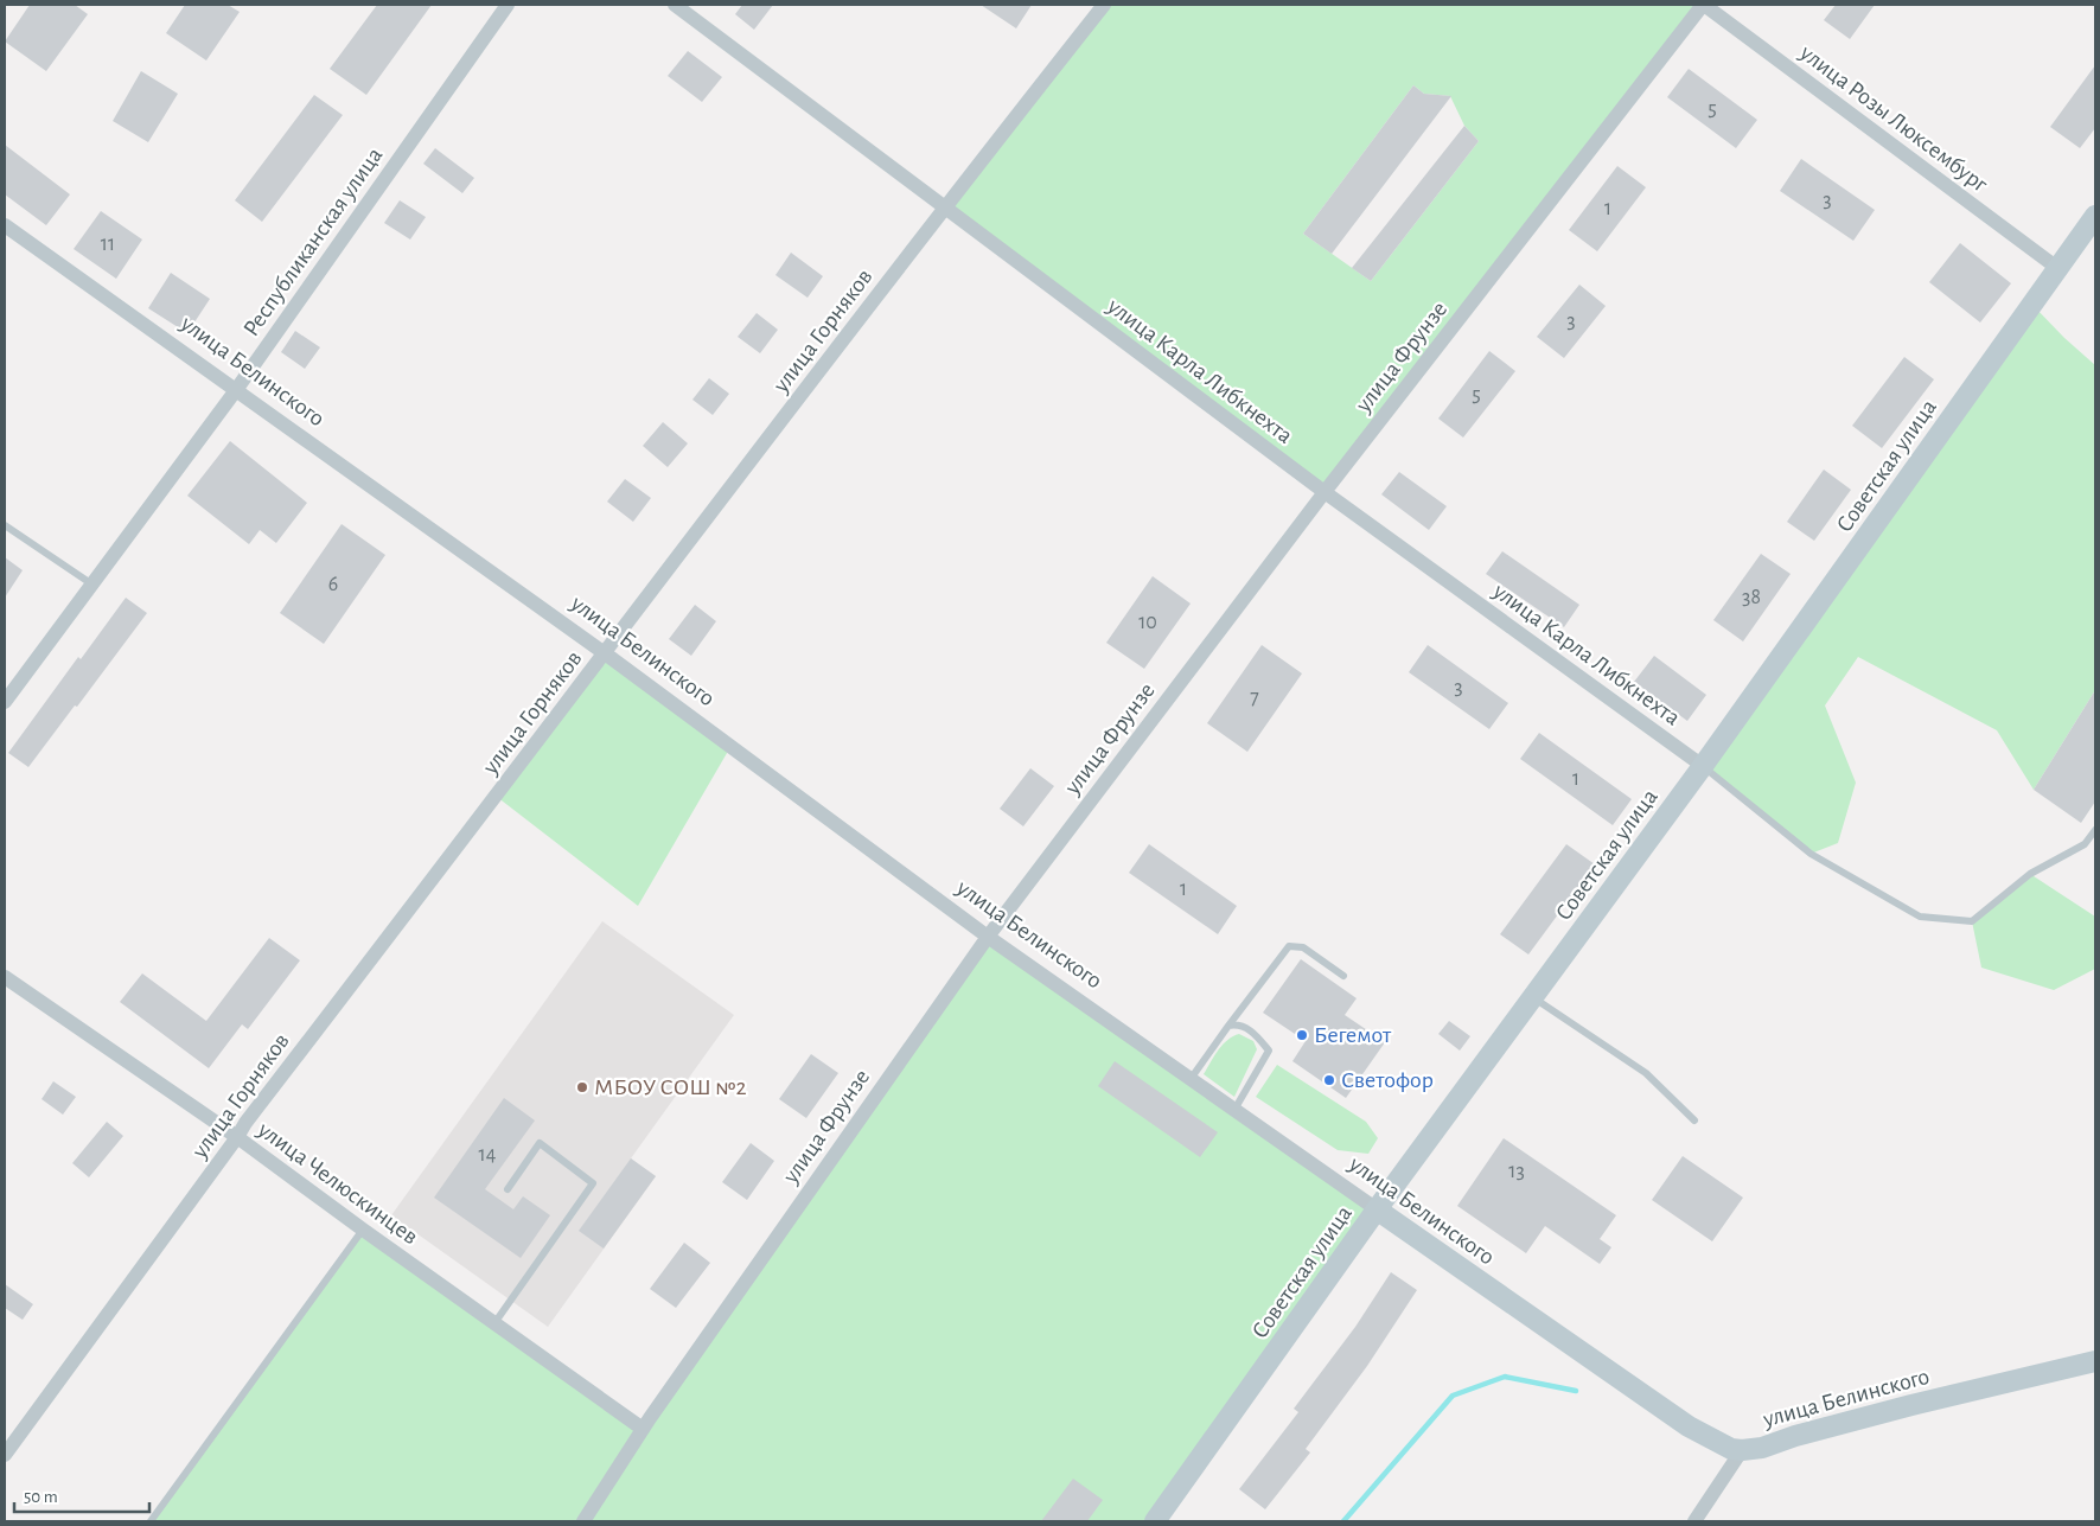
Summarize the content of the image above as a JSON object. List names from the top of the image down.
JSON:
{
  "streets": {
    "street": [
      "улица Розы Люксембург",
      "Республиканская улица",
      "улица Горняков",
      "улица Фрунзе",
      "улица Белинского",
      "улица Карла Либкнехта",
      "Советская улица",
      "улица Челюскинцев"
    ]
  },
  "crossings": [
    ["улица Розы Люксембург", "улица Фрунзе"],
    ["улица Розы Люксембург", "Советская улица"],
    ["Республиканская улица", "улица Белинского"],
    ["улица Горняков", "улица Белинского"],
    ["улица Горняков", "улица Карла Либкнехта"],
    ["улица Горняков", "улица Челюскинцев"],
    ["улица Фрунзе", "улица Белинского"],
    ["улица Фрунзе", "улица Карла Либкнехта"],
    ["улица Фрунзе", "улица Челюскинцев"],
    ["улица Белинского", "Советская улица"],
    ["улица Карла Либкнехта", "Советская улица"]
  ],
  "places": ["Бегемот", "Светофор", "МБОУ СОШ №2"],
  "house_numbers": [
    "5",
    "3",
    "1",
    "11",
    "3",
    "5",
    "6",
    "38",
    "10",
    "3",
    "7",
    "1",
    "1",
    "14",
    "13"
  ],
  "scale_bar": "50 m"
}
